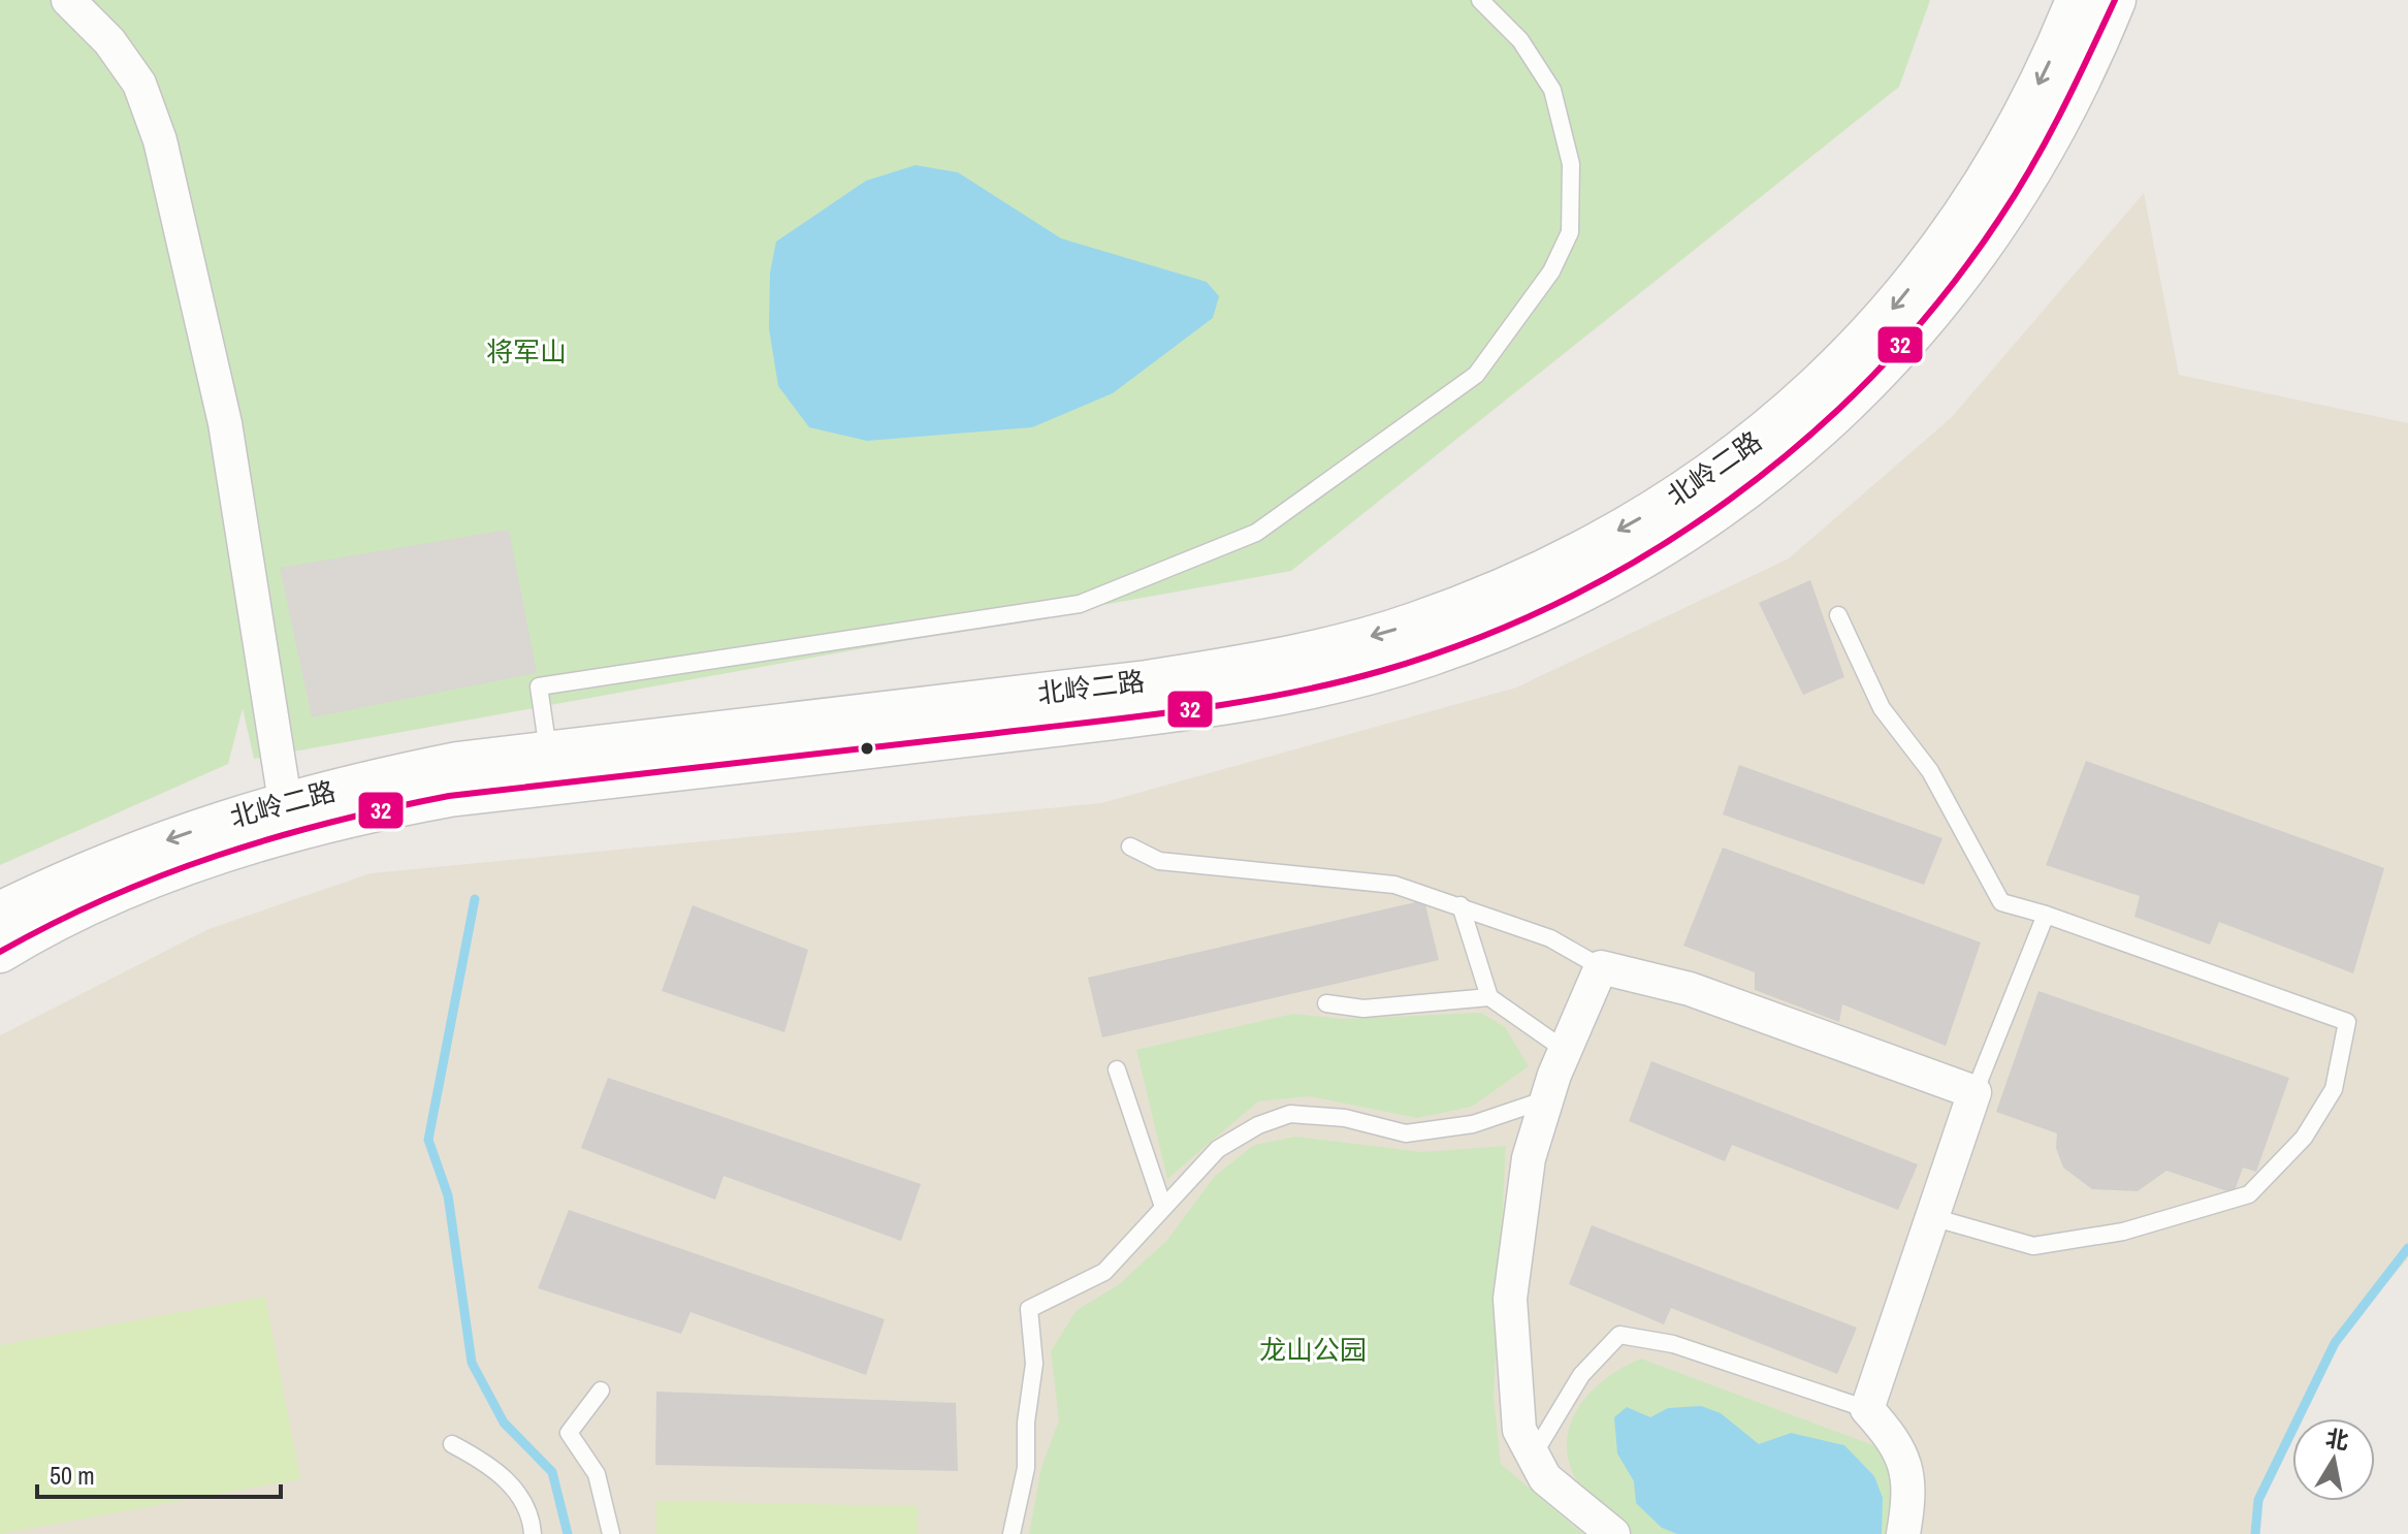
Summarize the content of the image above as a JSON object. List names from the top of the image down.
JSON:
{
  "streets": {
    "street": ["北岭二路"]
  },
  "parks": ["将军山", "龙山公园"],
  "lines": ["transit line 32"],
  "scale_bar": "50 m",
  "north": "top"
}
